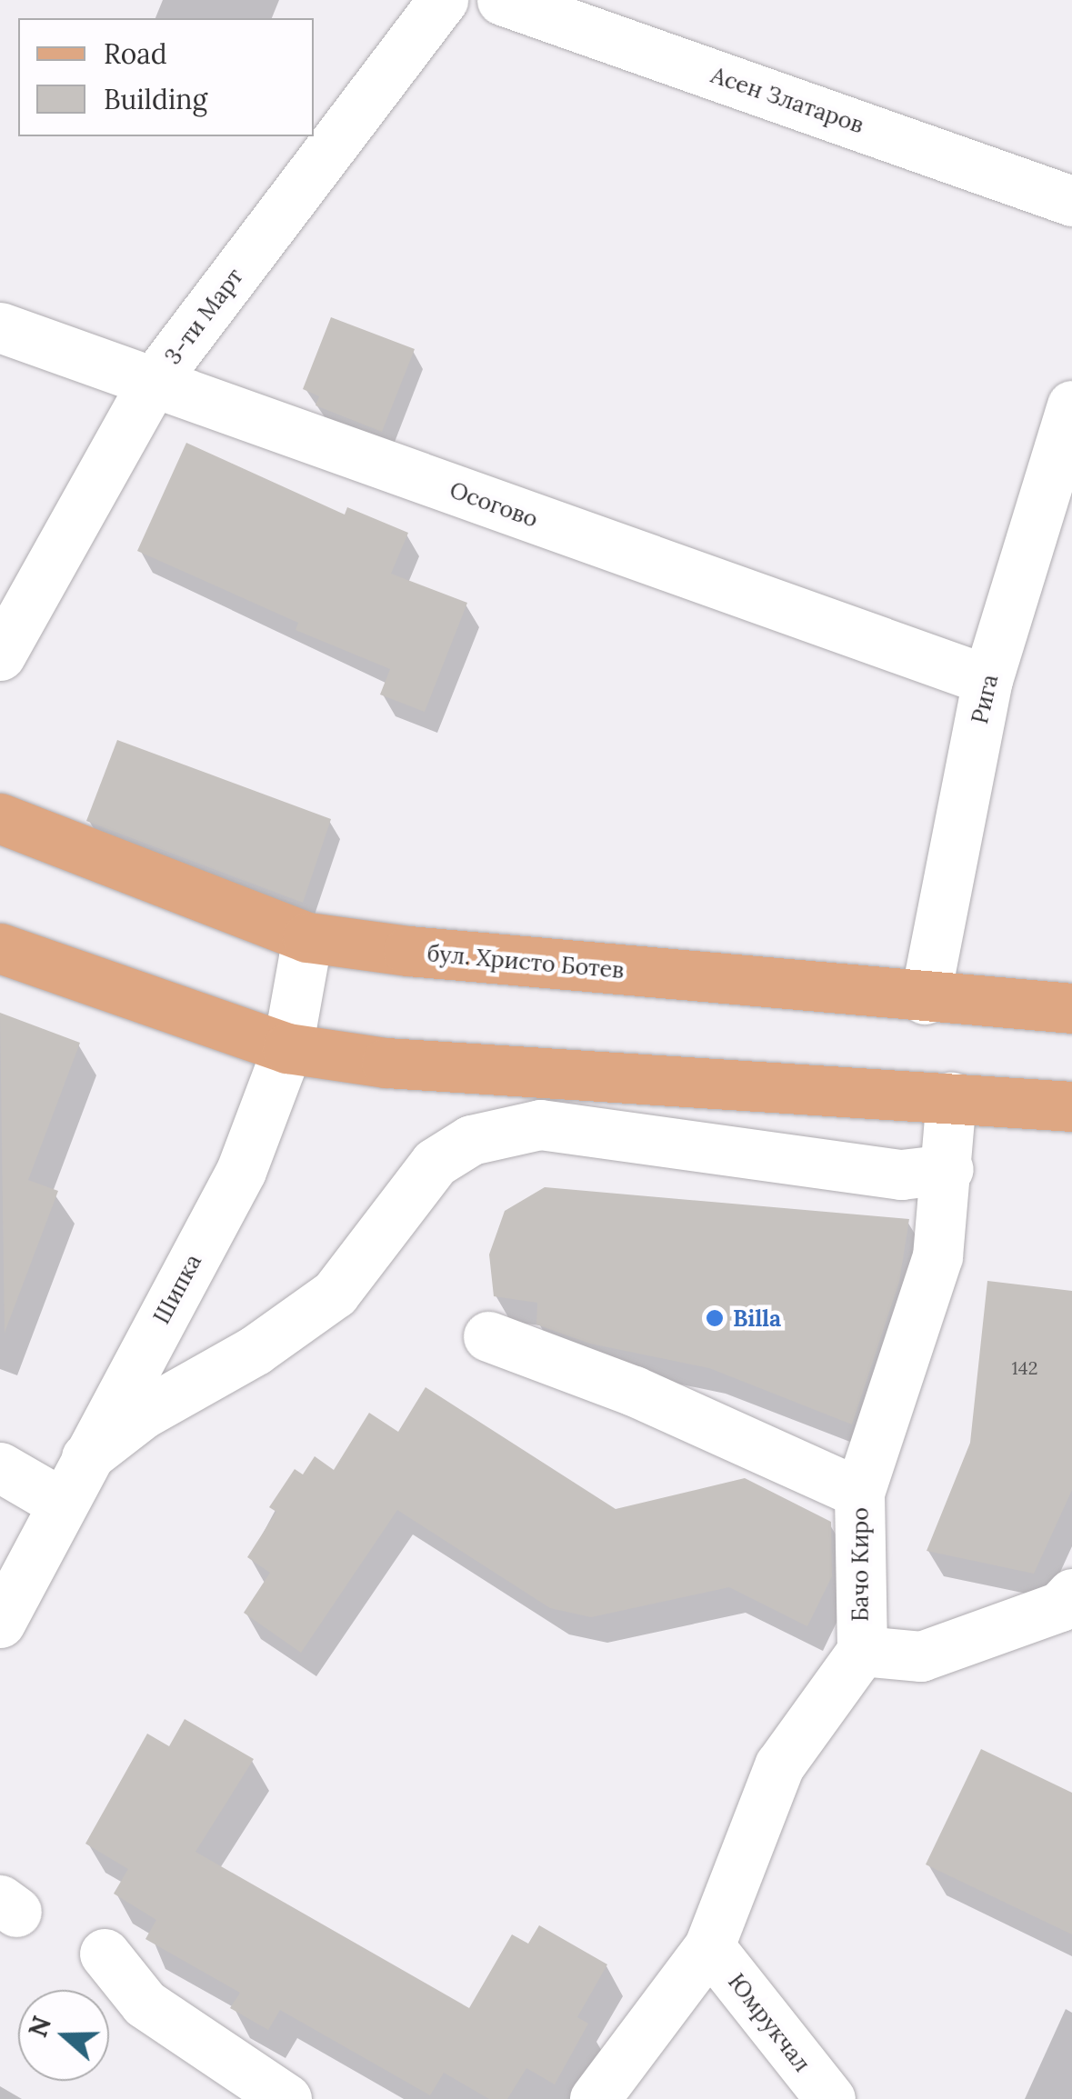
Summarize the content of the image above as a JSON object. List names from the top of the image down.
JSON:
{
  "streets": {
    "main road": ["бул. Христо Ботев"],
    "street": [
      "Асен Златаров",
      "3-ти Март",
      "Осогово",
      "Рига",
      "Шипка",
      "Бачо Киро",
      "Юмрукчал"
    ]
  },
  "crossings": [
    ["3-ти Март", "Осогово"],
    ["Осогово", "Рига"],
    ["Рига", "бул. Христо Ботев"],
    ["бул. Христо Ботев", "Шипка"],
    ["Бачо Киро", "Юмрукчал"]
  ],
  "places": ["Billa"],
  "house_numbers": ["142"],
  "legend": ["Road", "Building"],
  "north": "left"
}
